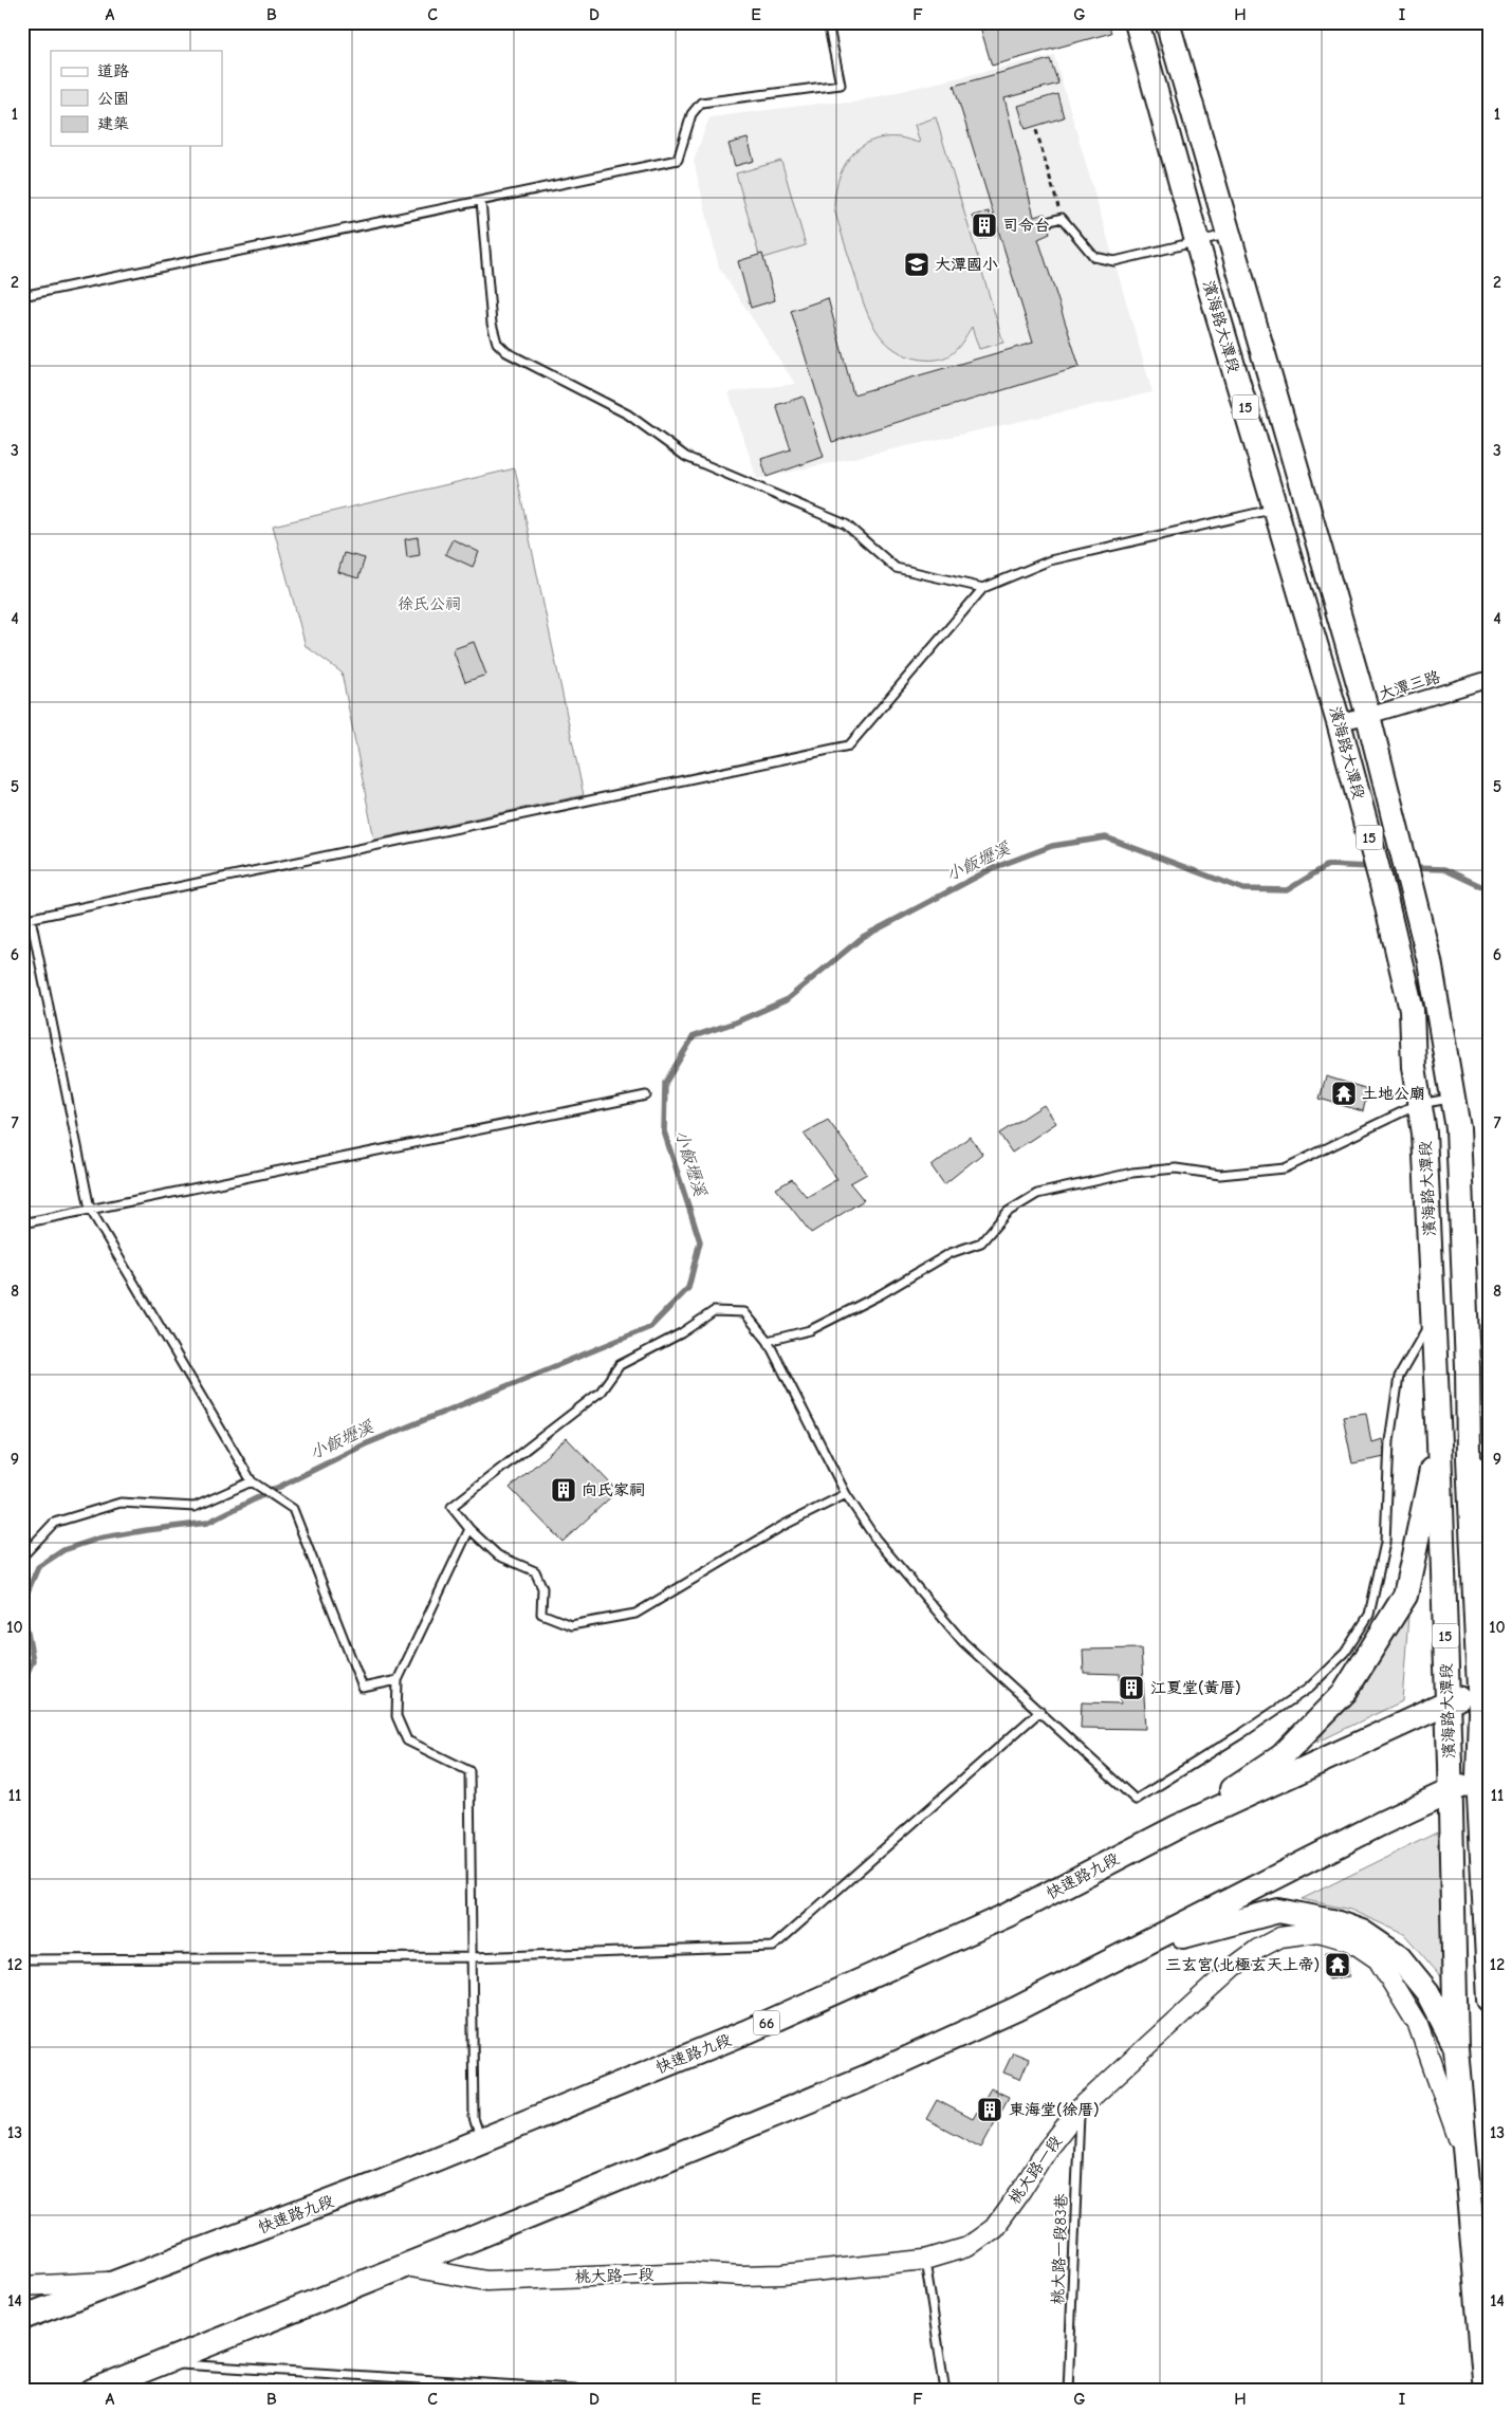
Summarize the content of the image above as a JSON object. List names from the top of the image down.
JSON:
{
  "streets": {
    "main road": [
      "濱海路大潭段",
      "15",
      "快速路九段",
      "66"
    ],
    "street": ["大潭三路", "桃大路一段"],
    "lane": ["桃大路一段83巷"]
  },
  "crossings": [
    ["濱海路大潭段", "大潭三路"],
    ["濱海路大潭段", "快速路九段"],
    ["濱海路大潭段", "桃大路一段"],
    ["桃大路一段", "桃大路一段83巷"]
  ],
  "water": ["小飯壢溪"],
  "parks": ["徐氏公祠"],
  "places": {
    "building": [
      "司令台",
      "向氏家祠",
      "江夏堂(黃厝)",
      "東海堂(徐厝)"
    ],
    "school or university": ["大潭國小"],
    "temple": ["土地公廟", "三玄宮(北極玄天上帝)"]
  },
  "legend": ["道路", "公園", "建築"],
  "grid": {
    "columns": [
      "A",
      "B",
      "C",
      "D",
      "E",
      "F",
      "G",
      "H",
      "I"
    ],
    "rows": [
      "1",
      "2",
      "3",
      "4",
      "5",
      "6",
      "7",
      "8",
      "9",
      "10",
      "11",
      "12",
      "13",
      "14"
    ]
  }
}
